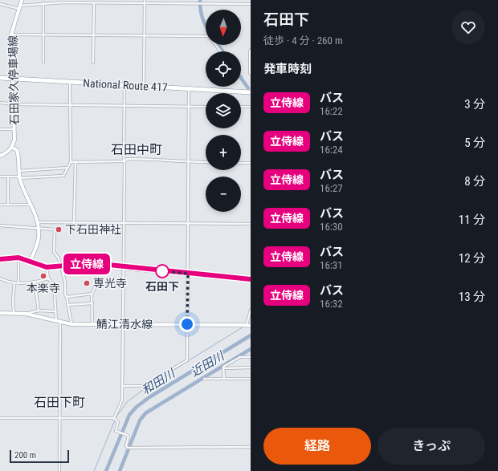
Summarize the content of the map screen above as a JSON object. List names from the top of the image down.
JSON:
{
  "streets": {
    "highway": ["National Route 417"],
    "main road": ["石田家久停車場線", "鯖江清水線"]
  },
  "crossings": [
    ["石田家久停車場線", "National Route 417"]
  ],
  "districts": ["石田中町", "石田下町"],
  "water": ["近田川", "和田川"],
  "places": [
    "下石田神社",
    "石田下",
    "本楽寺",
    "専光寺"
  ],
  "lines": ["bus line 立侍線"],
  "scale_bar": "200 m",
  "north": "bottom",
  "page": {
    "on_map": "立侍線",
    "heading": [
      ["石田下", "徒歩 · 4 分 · 260 m"],
      "発車時刻"
    ],
    "map_buttons": ["+", "−"],
    "list": [
      {
        "mark": "立侍線",
        "name": "バス",
        "note": "16:22",
        "value": "3 分"
      },
      {
        "mark": "立侍線",
        "name": "バス",
        "note": "16:24",
        "value": "5 分"
      },
      {
        "mark": "立侍線",
        "name": "バス",
        "note": "16:27",
        "value": "8 分"
      },
      {
        "mark": "立侍線",
        "name": "バス",
        "note": "16:30",
        "value": "11 分"
      },
      {
        "mark": "立侍線",
        "name": "バス",
        "note": "16:31",
        "value": "12 分"
      },
      {
        "mark": "立侍線",
        "name": "バス",
        "note": "16:32",
        "value": "13 分"
      }
    ],
    "buttons": ["経路", "きっぷ"],
    "scale": "200 m"
  }
}
